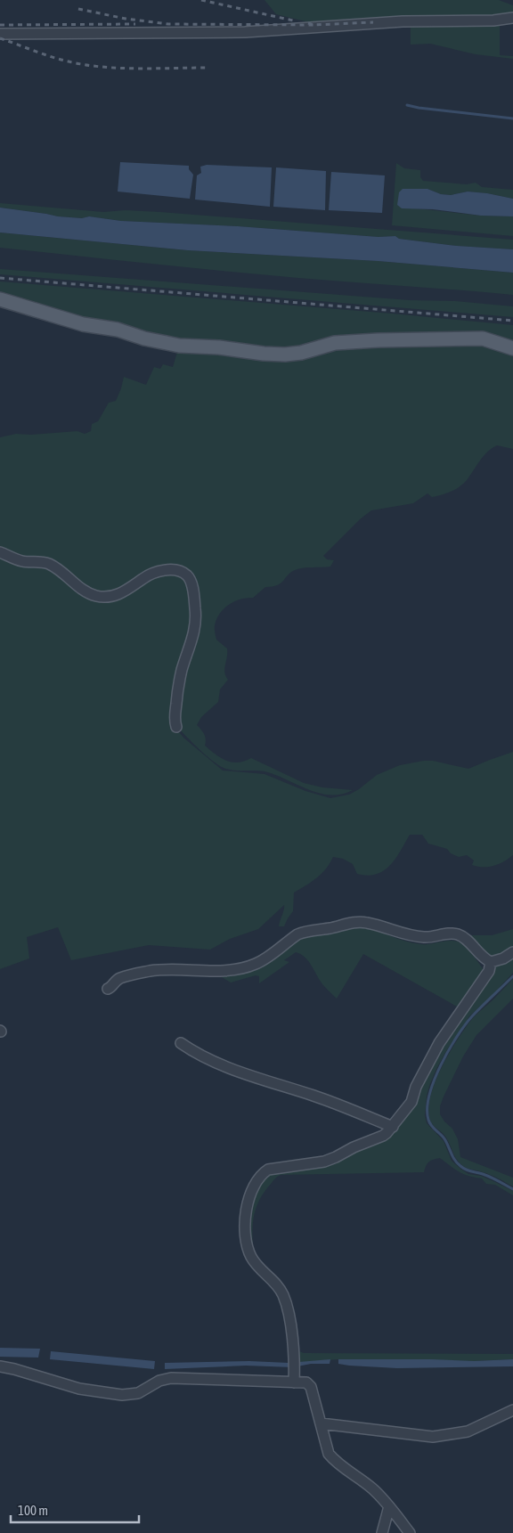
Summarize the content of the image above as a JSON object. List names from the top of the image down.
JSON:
{
  "scale_bar": "100 m"
}
